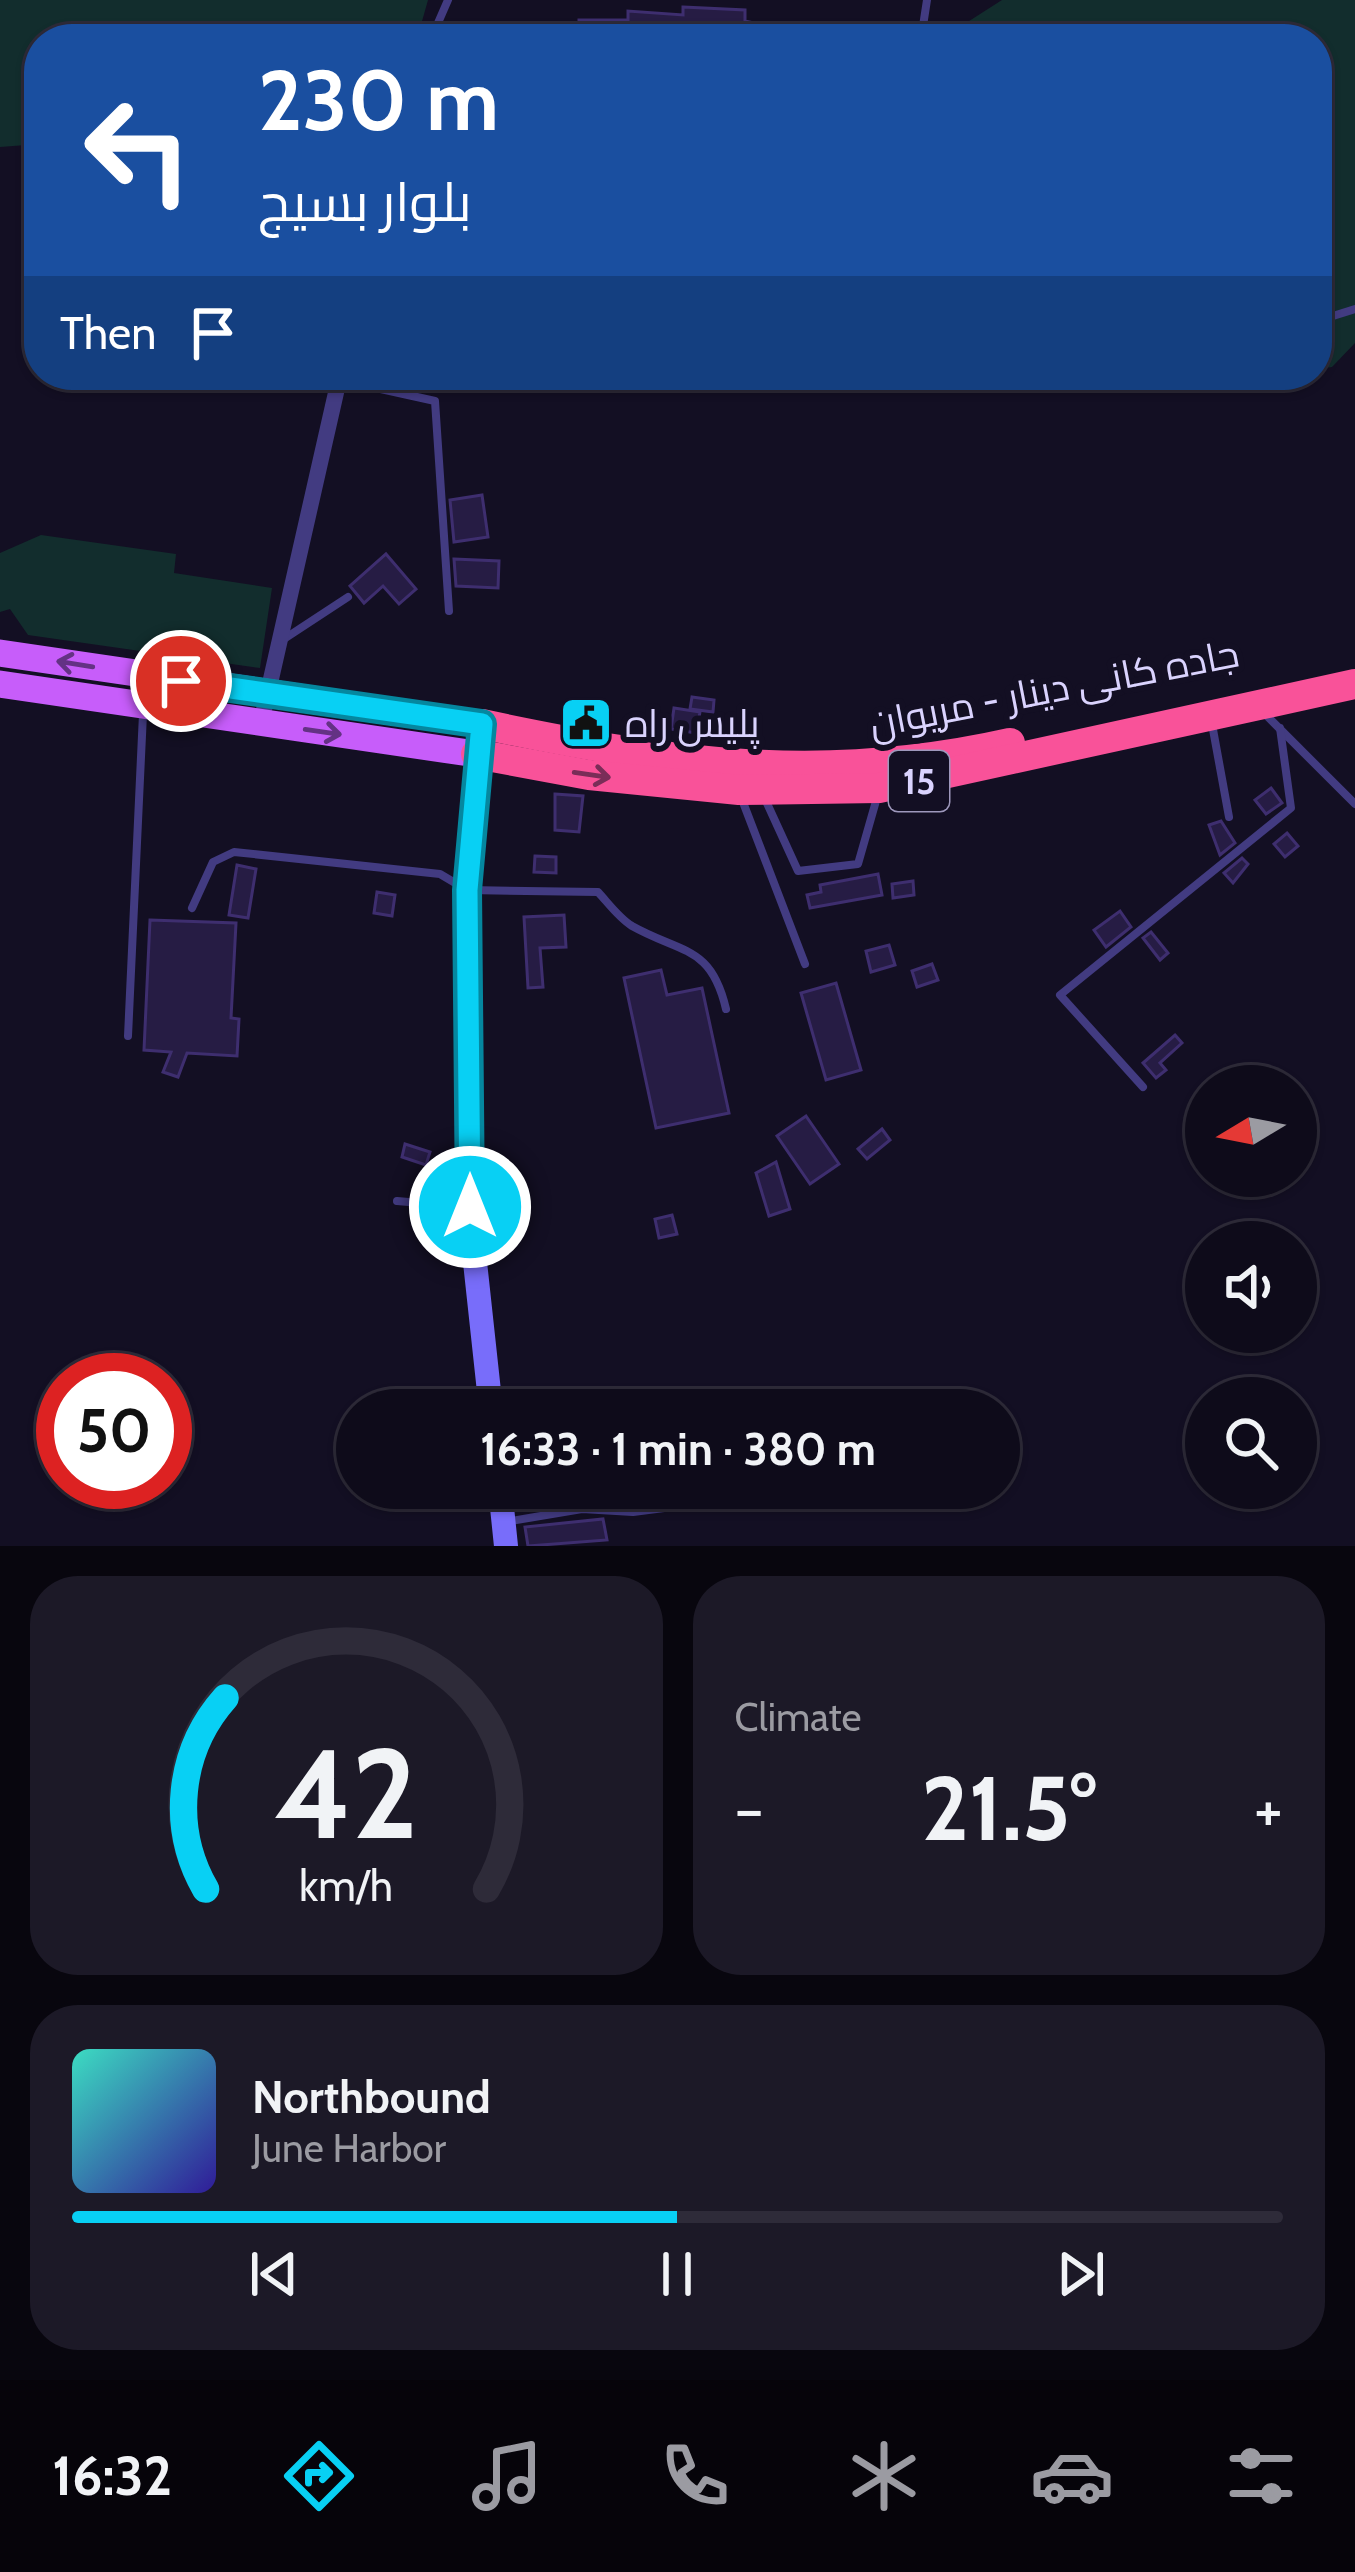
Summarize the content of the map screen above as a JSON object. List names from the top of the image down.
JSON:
{
  "streets": {
    "highway": ["جاده کانی دینار - مریوان", "15"]
  },
  "crossings": [
    ["جاده کانی دینار - مریوان", "15"]
  ],
  "places": {
    "public building": ["پلیس راه"]
  },
  "north": "left",
  "page": {
    "turn": ["230 m", "بلوار بسیج"],
    "then": "Then",
    "limit": "50",
    "trip": "16:33 · 1 min · 380 m",
    "tile": "Climate",
    "heat": ["−", "21.5°", "+"],
    "song": ["Northbound", "June Harbor"],
    "tabs": "16:32",
    "gauge": ["42", "km/h"]
  }
}
